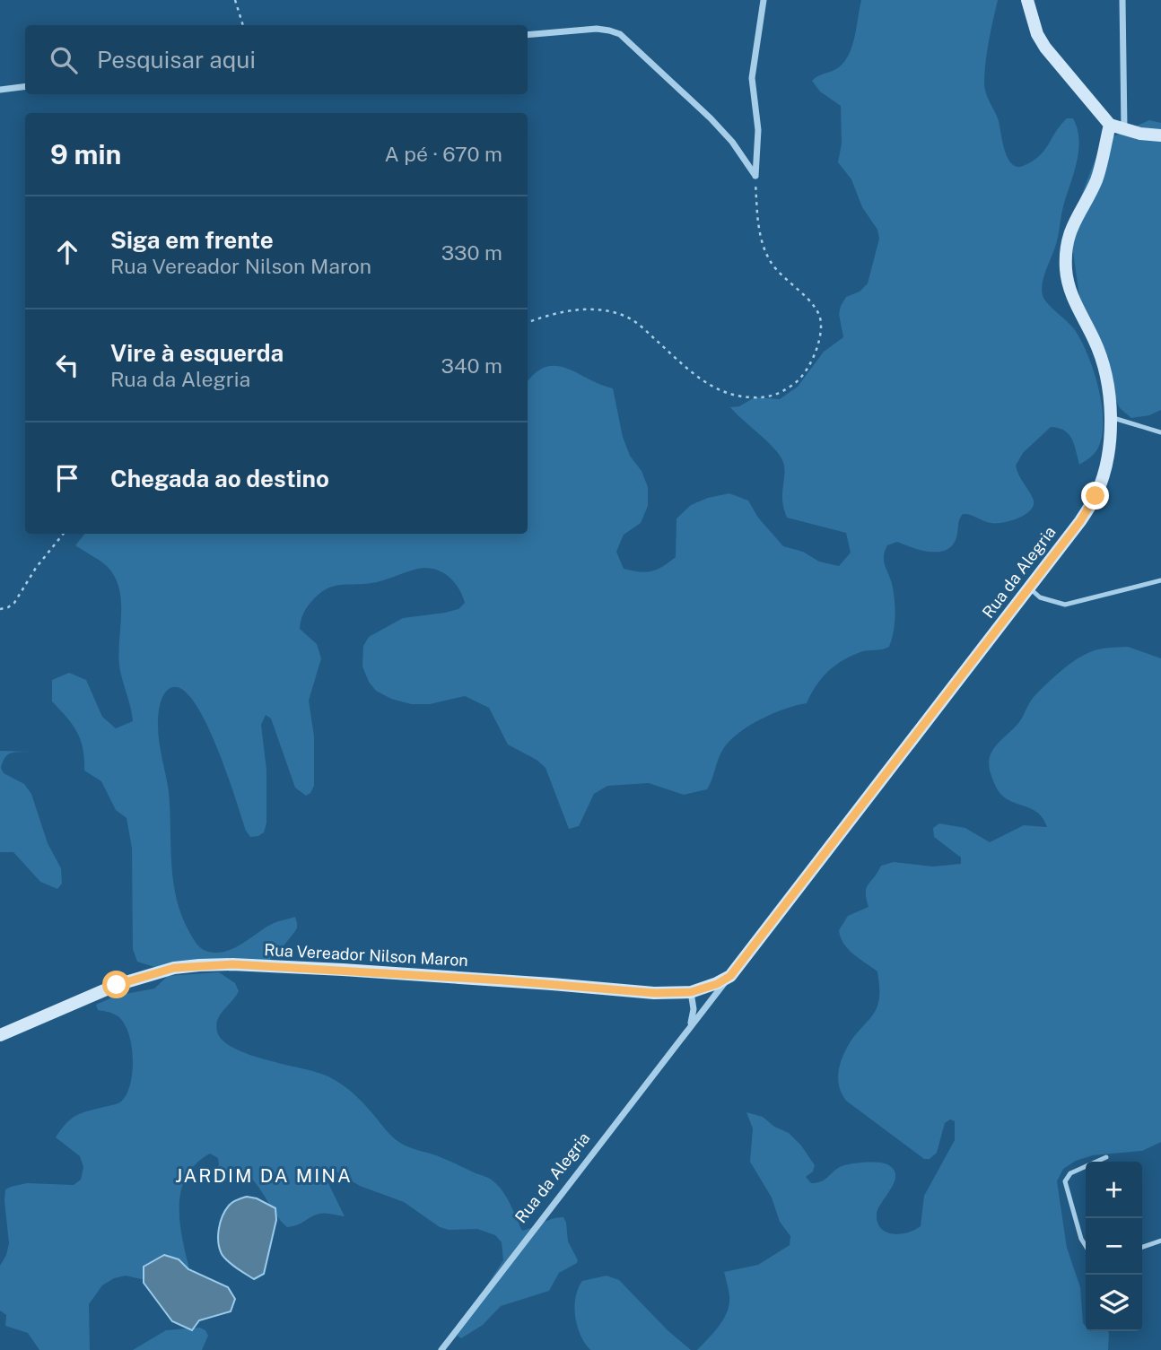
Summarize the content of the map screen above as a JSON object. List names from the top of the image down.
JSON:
{
  "streets": {
    "main road": ["Rua da Alegria", "Rua Vereador Nilson Maron"]
  },
  "crossings": [
    ["Rua da Alegria", "Rua Vereador Nilson Maron"]
  ],
  "districts": ["JARDIM DA MINA"],
  "page": {
    "search": "Pesquisar aqui",
    "heading": ["9 min", "A pé · 670 m"],
    "list": [
      ["Siga em frente", "Rua Vereador Nilson Maron", "330 m"],
      ["Vire à esquerda", "Rua da Alegria", "340 m"],
      "Chegada ao destino"
    ],
    "map_buttons": ["+", "−"]
  }
}
